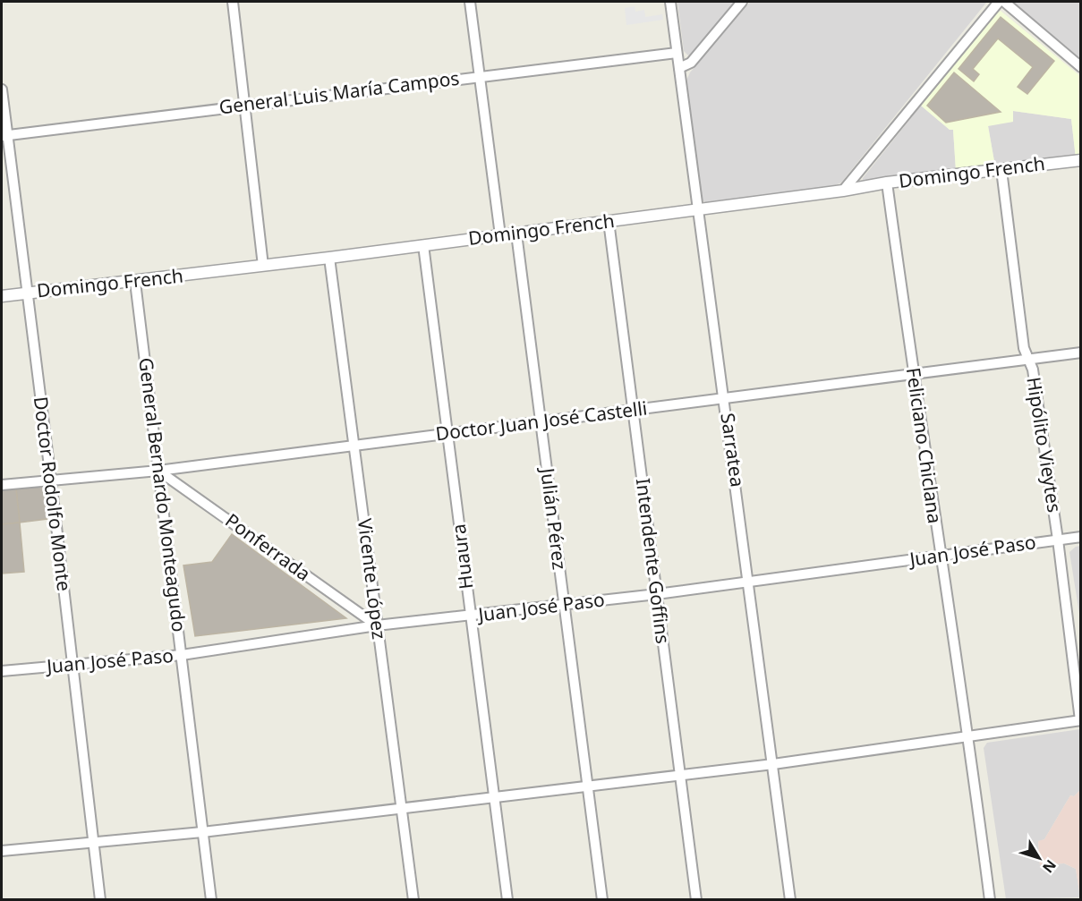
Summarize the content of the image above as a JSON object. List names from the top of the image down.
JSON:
{
  "streets": {
    "street": [
      "General Luis María Campos",
      "Domingo French",
      "Doctor Juan José Castelli",
      "Hipólito Vieytes",
      "Feliciano Chiclana",
      "Sarratea",
      "Doctor Rodolfo Monte",
      "General Bernardo Monteagudo",
      "Julián Pérez",
      "Ponferrada",
      "Juan José Paso",
      "Huaura",
      "Intendente Goffins",
      "Vicente López"
    ]
  },
  "crossings": [
    ["General Luis María Campos", "Sarratea"],
    ["General Luis María Campos", "Doctor Rodolfo Monte"],
    ["Domingo French", "Hipólito Vieytes"],
    ["Domingo French", "Feliciano Chiclana"],
    ["Domingo French", "Sarratea"],
    ["Domingo French", "Doctor Rodolfo Monte"],
    ["Domingo French", "General Bernardo Monteagudo"],
    ["Domingo French", "Julián Pérez"],
    ["Domingo French", "Huaura"],
    ["Domingo French", "Intendente Goffins"],
    ["Domingo French", "Vicente López"],
    ["Doctor Juan José Castelli", "Hipólito Vieytes"],
    ["Doctor Juan José Castelli", "Feliciano Chiclana"],
    ["Doctor Juan José Castelli", "Sarratea"],
    ["Doctor Juan José Castelli", "Doctor Rodolfo Monte"],
    ["Doctor Juan José Castelli", "General Bernardo Monteagudo"],
    ["Doctor Juan José Castelli", "Julián Pérez"],
    ["Doctor Juan José Castelli", "Ponferrada"],
    ["Doctor Juan José Castelli", "Huaura"],
    ["Doctor Juan José Castelli", "Intendente Goffins"],
    ["Doctor Juan José Castelli", "Vicente López"],
    ["Hipólito Vieytes", "Juan José Paso"],
    ["Feliciano Chiclana", "Juan José Paso"],
    ["Sarratea", "Juan José Paso"],
    ["Doctor Rodolfo Monte", "Juan José Paso"],
    ["General Bernardo Monteagudo", "Ponferrada"],
    ["General Bernardo Monteagudo", "Juan José Paso"],
    ["Julián Pérez", "Juan José Paso"],
    ["Ponferrada", "Juan José Paso"],
    ["Ponferrada", "Vicente López"],
    ["Juan José Paso", "Huaura"],
    ["Juan José Paso", "Intendente Goffins"],
    ["Juan José Paso", "Vicente López"]
  ],
  "north": "bottom right"
}
